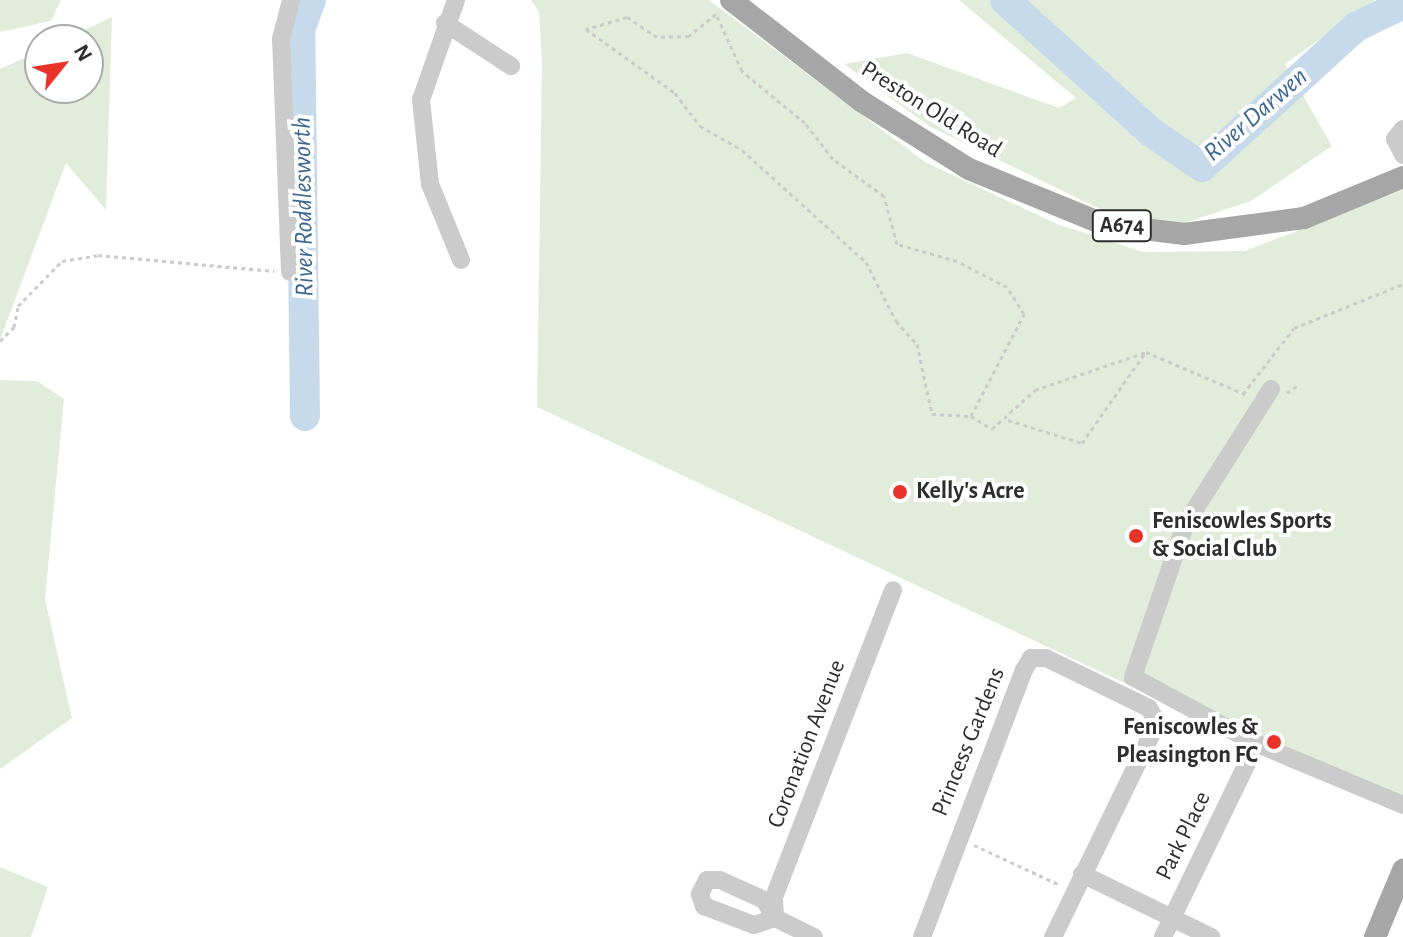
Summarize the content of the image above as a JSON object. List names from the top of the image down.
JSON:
{
  "streets": {
    "main road": ["Preston Old Road", "A674"],
    "street": ["Princess Gardens", "Coronation Avenue", "Park Place"]
  },
  "water": ["River Darwen", "River Roddlesworth"],
  "places": ["Kelly's Acre", "Feniscowles Sports & Social Club", "Feniscowles & Pleasington FC"],
  "north": "top right"
}
